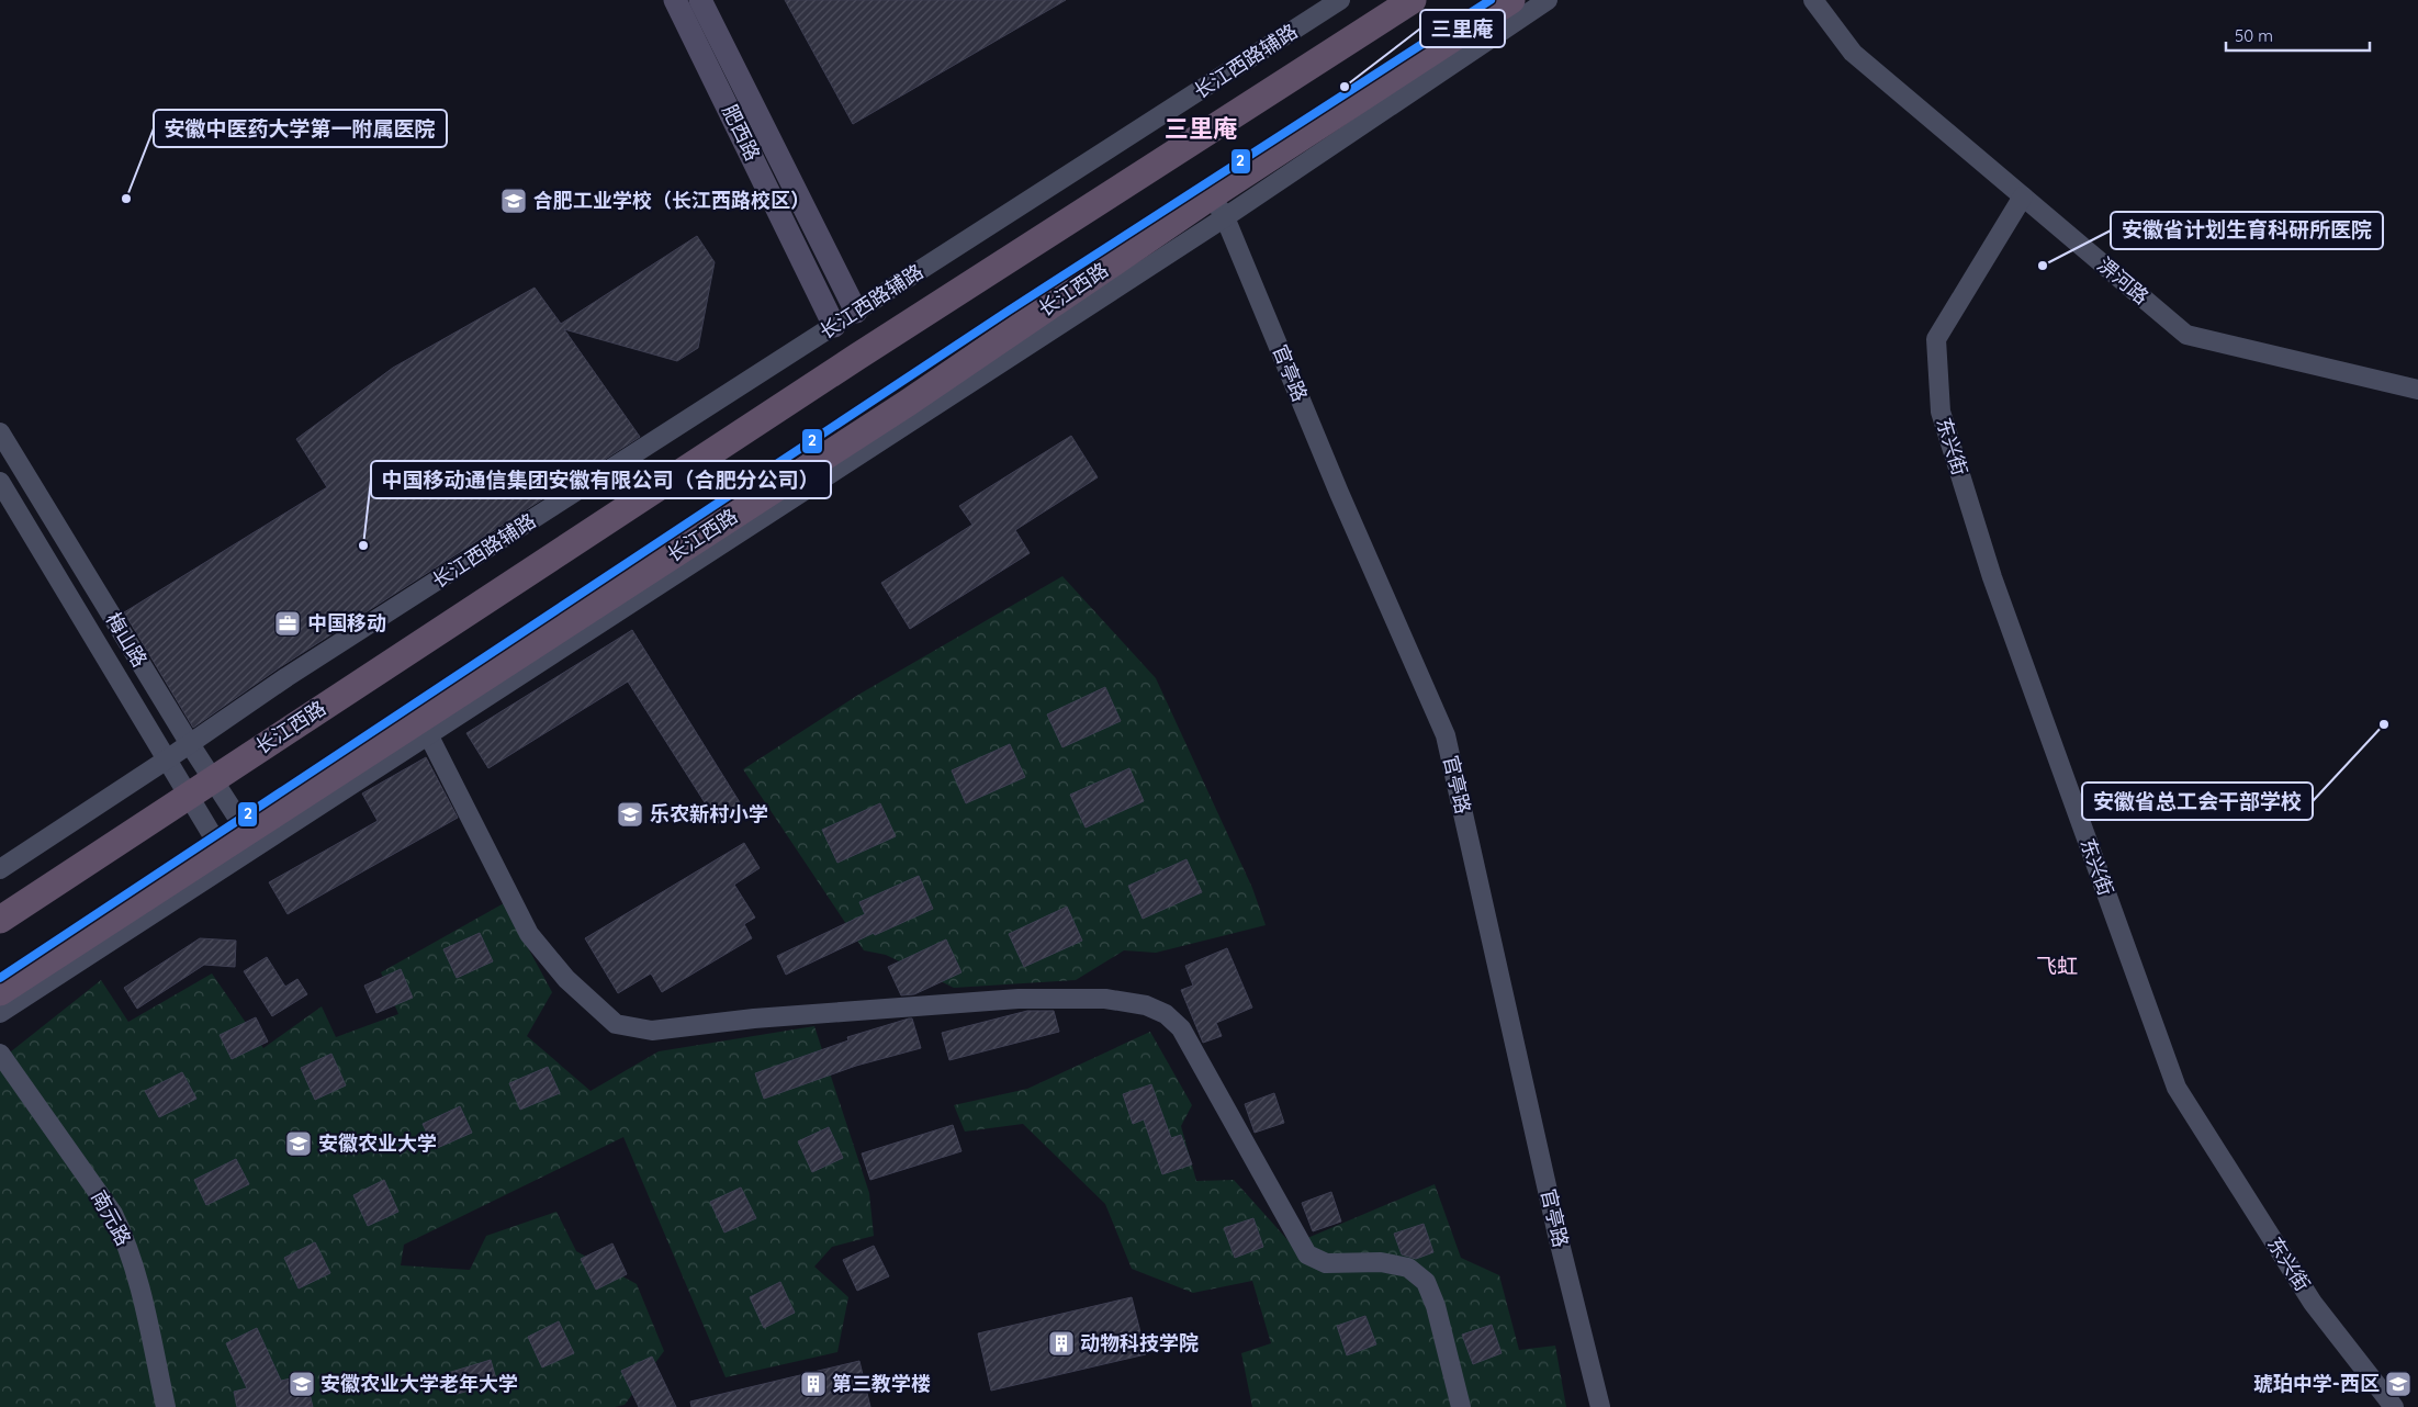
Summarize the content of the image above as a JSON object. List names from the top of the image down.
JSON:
{
  "streets": {
    "highway": ["长江西路"],
    "main road": ["肥西路"],
    "street": [
      "长江西路辅路",
      "淠河路",
      "官亭路",
      "东兴街",
      "梅山路",
      "南元路"
    ]
  },
  "crossings": [
    ["长江西路辅路", "肥西路"],
    ["长江西路辅路", "梅山路"],
    ["淠河路", "东兴街"],
    ["长江西路", "官亭路"],
    ["长江西路", "梅山路"]
  ],
  "districts": ["三里庵", "飞虹"],
  "places": {
    "other": [
      "三里庵",
      "安徽中医药大学第一附属医院",
      "安徽省计划生育科研所医院",
      "中国移动通信集团安徽有限公司（合肥分公司）",
      "安徽省总工会干部学校"
    ],
    "school or university": [
      "合肥工业学校（长江西路校区）",
      "乐农新村小学",
      "安徽农业大学",
      "安徽农业大学老年大学",
      "琥珀中学-西区"
    ],
    "office": ["中国移动"],
    "building": ["动物科技学院", "第三教学楼"]
  },
  "lines": ["transit line 2"],
  "scale_bar": "50 m"
}
